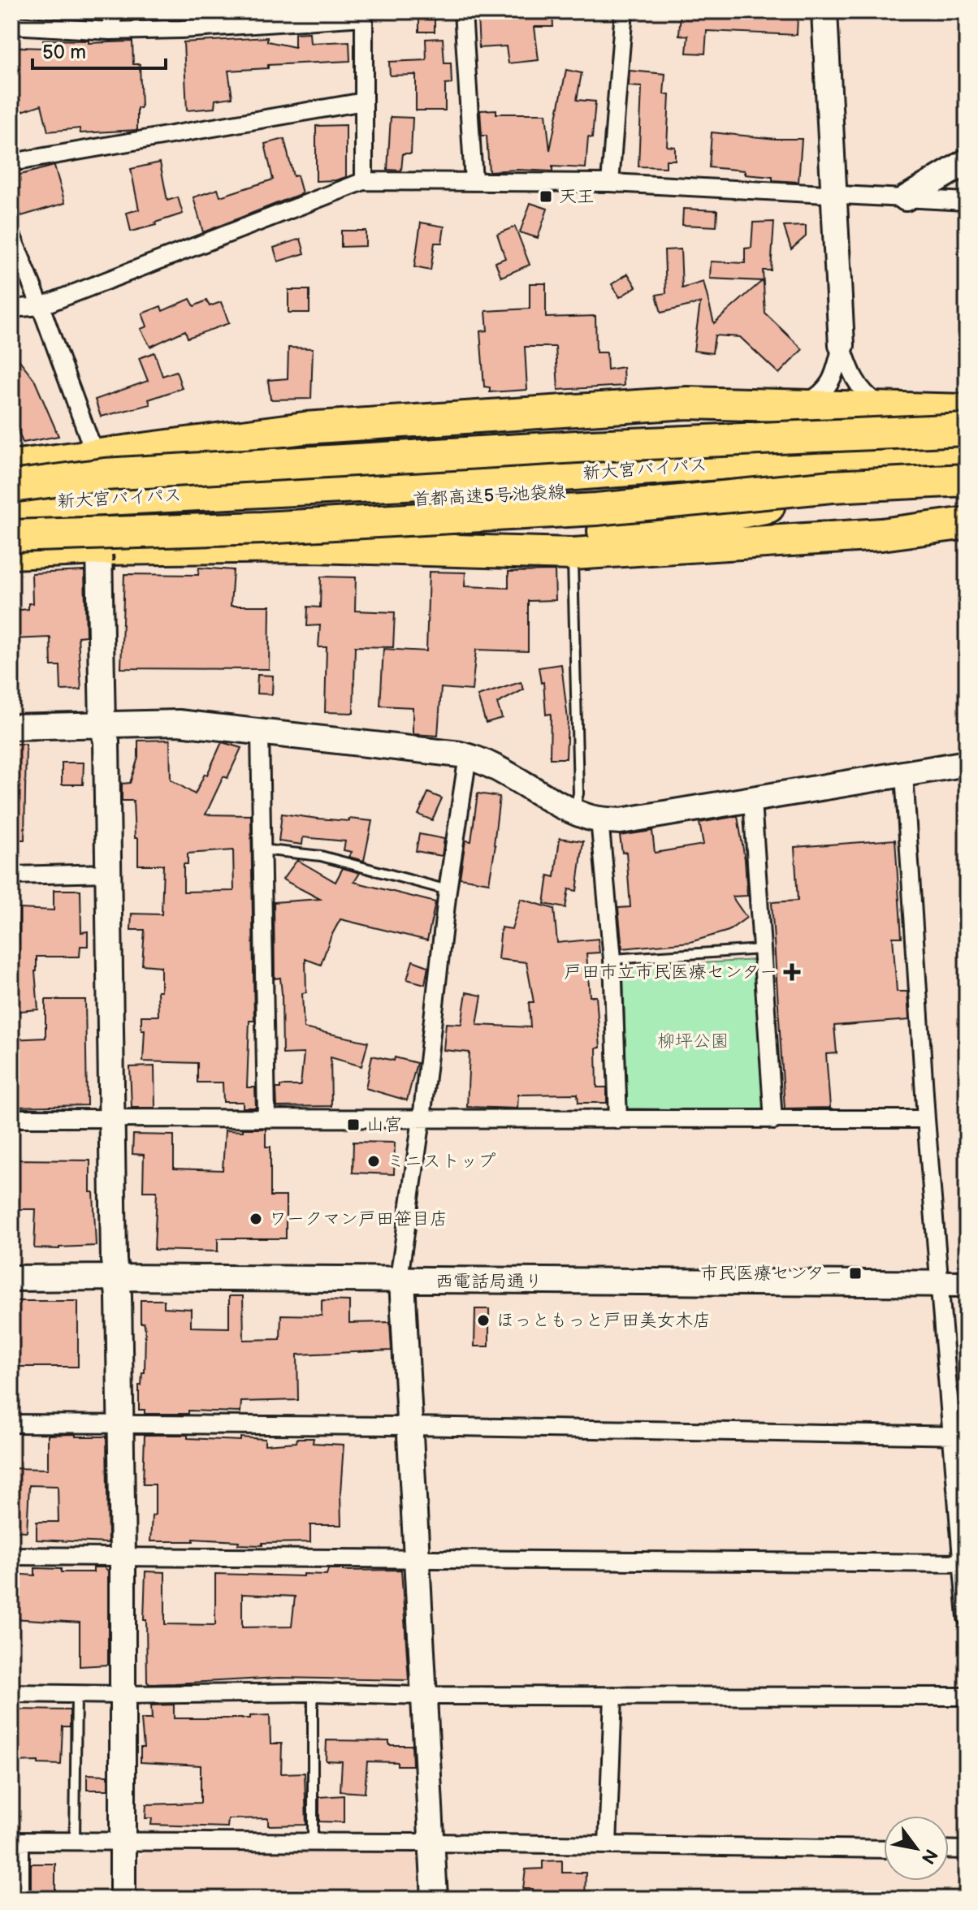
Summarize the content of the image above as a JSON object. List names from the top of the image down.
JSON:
{
  "streets": {
    "highway": ["新大宮バイパス", "首都高速5号池袋線"],
    "street": ["西電話局通り"]
  },
  "crossings": [
    ["新大宮バイパス", "首都高速5号池袋線"]
  ],
  "parks": ["柳坪公園"],
  "places": {
    "transit": ["天王", "山宮", "市民医療センター"],
    "health": ["戸田市立市民医療センター"],
    "other": ["ミニストップ", "ワークマン戸田笹目店", "ほっともっと戸田美女木店"]
  },
  "scale_bar": "50 m",
  "north": "bottom right"
}
